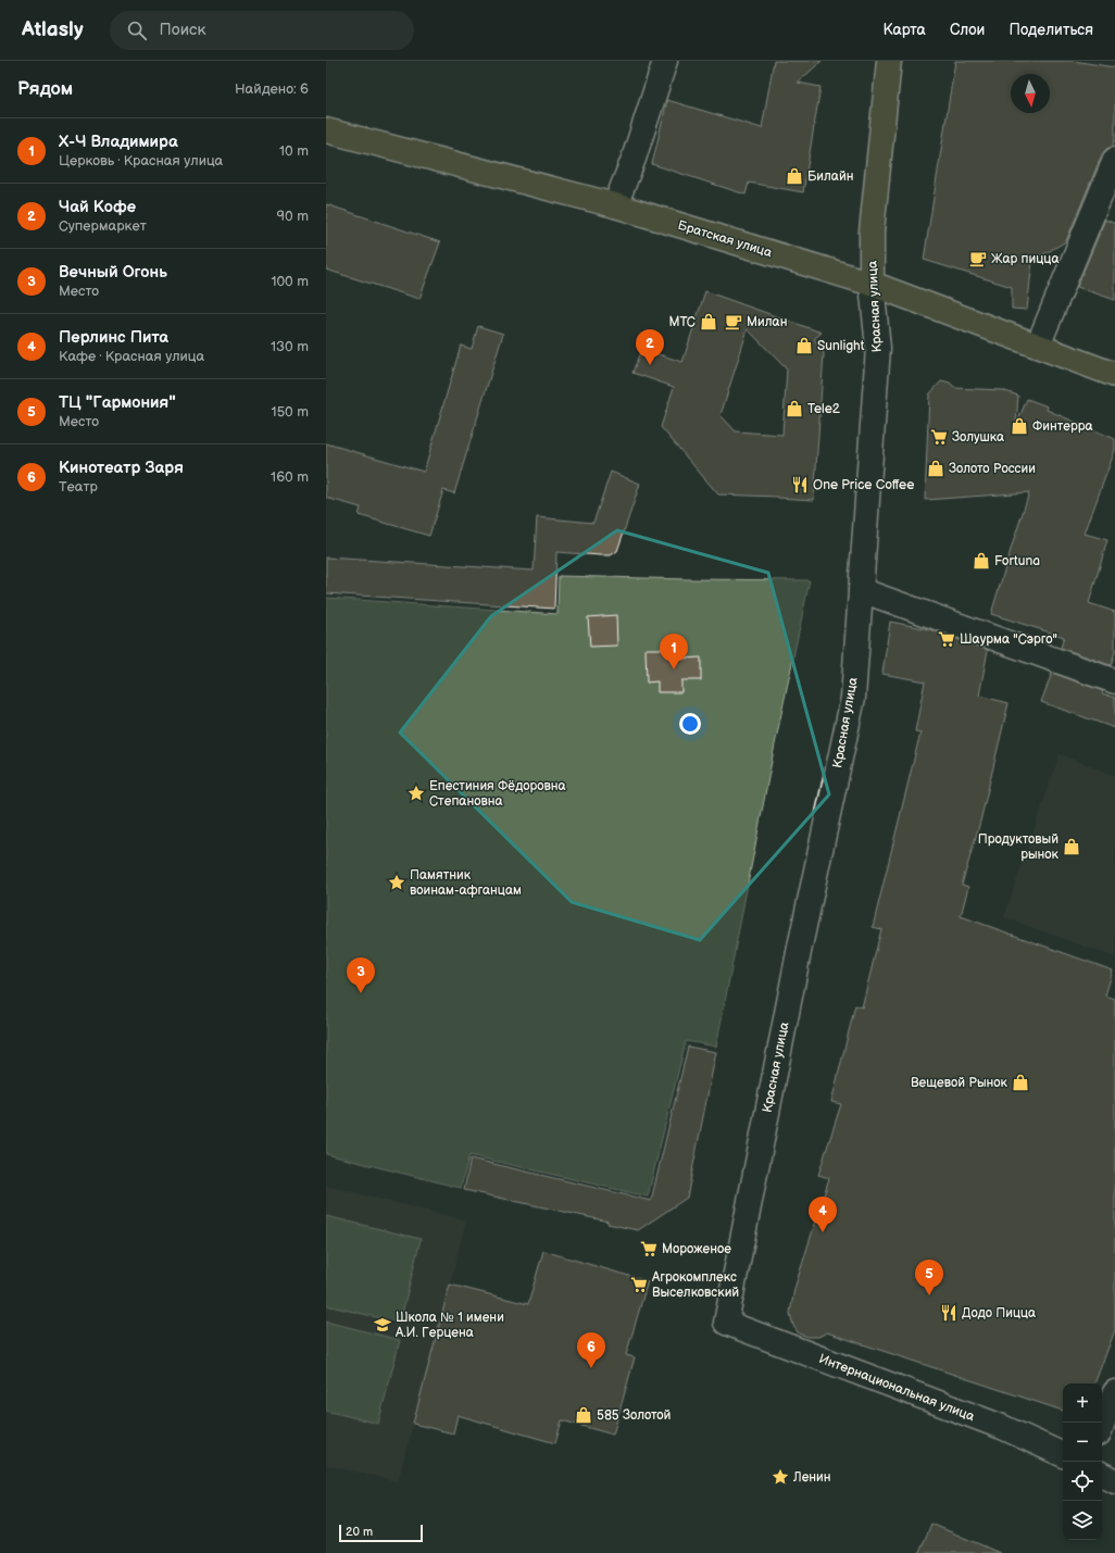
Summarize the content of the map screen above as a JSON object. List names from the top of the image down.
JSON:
{
  "streets": {
    "main road": ["Братская улица", "Красная улица"],
    "street": ["Интернациональная улица"]
  },
  "crossings": [
    ["Братская улица", "Красная улица"],
    ["Красная улица", "Интернациональная улица"]
  ],
  "places": {
    "shop": [
      "Билайн",
      "МТС",
      "Sunlight",
      "Tele2",
      "Финтерра",
      "Золото России",
      "Fortuna",
      "Продуктовый рынок",
      "Вещевой Рынок",
      "585 Золотой"
    ],
    "cafe": ["Жар пицца", "Милан"],
    "supermarket": [
      "Золушка",
      "Шаурма \"Сэрго\"",
      "Мороженое",
      "Агрокомплекс Выселковский"
    ],
    "restaurant": ["One Price Coffee", "Додо Пицца"],
    "place": ["Епестиния Фёдоровна Степановна", "Памятник воинам-афганцам", "Ленин"],
    "school or university": ["Школа № 1 имени А.И. Герцена"]
  },
  "scale_bar": "20 m",
  "north": "bottom",
  "page": {
    "header": "Atlasly",
    "search": "Поиск",
    "nav": ["Карта", "Слои", "Поделиться"],
    "heading": ["Рядом", "Найдено: 6"],
    "list": [
      {
        "mark": "1",
        "name": "Х-Ч Владимира",
        "note": "Церковь · Красная улица",
        "value": "10 m"
      },
      {
        "mark": "2",
        "name": "Чай Кофе",
        "note": "Супермаркет",
        "value": "90 m"
      },
      {
        "mark": "3",
        "name": "Вечный Огонь",
        "note": "Место",
        "value": "100 m"
      },
      {
        "mark": "4",
        "name": "Перлинс Пита",
        "note": "Кафе · Красная улица",
        "value": "130 m"
      },
      {
        "mark": "5",
        "name": "ТЦ \"Гармония\"",
        "note": "Место",
        "value": "150 m"
      },
      {
        "mark": "6",
        "name": "Кинотеатр Заря",
        "note": "Театр",
        "value": "160 m"
      }
    ],
    "pins": [
      "2",
      "1",
      "3",
      "4",
      "5",
      "6"
    ],
    "map_buttons": ["+", "−"],
    "scale": "20 m"
  }
}
